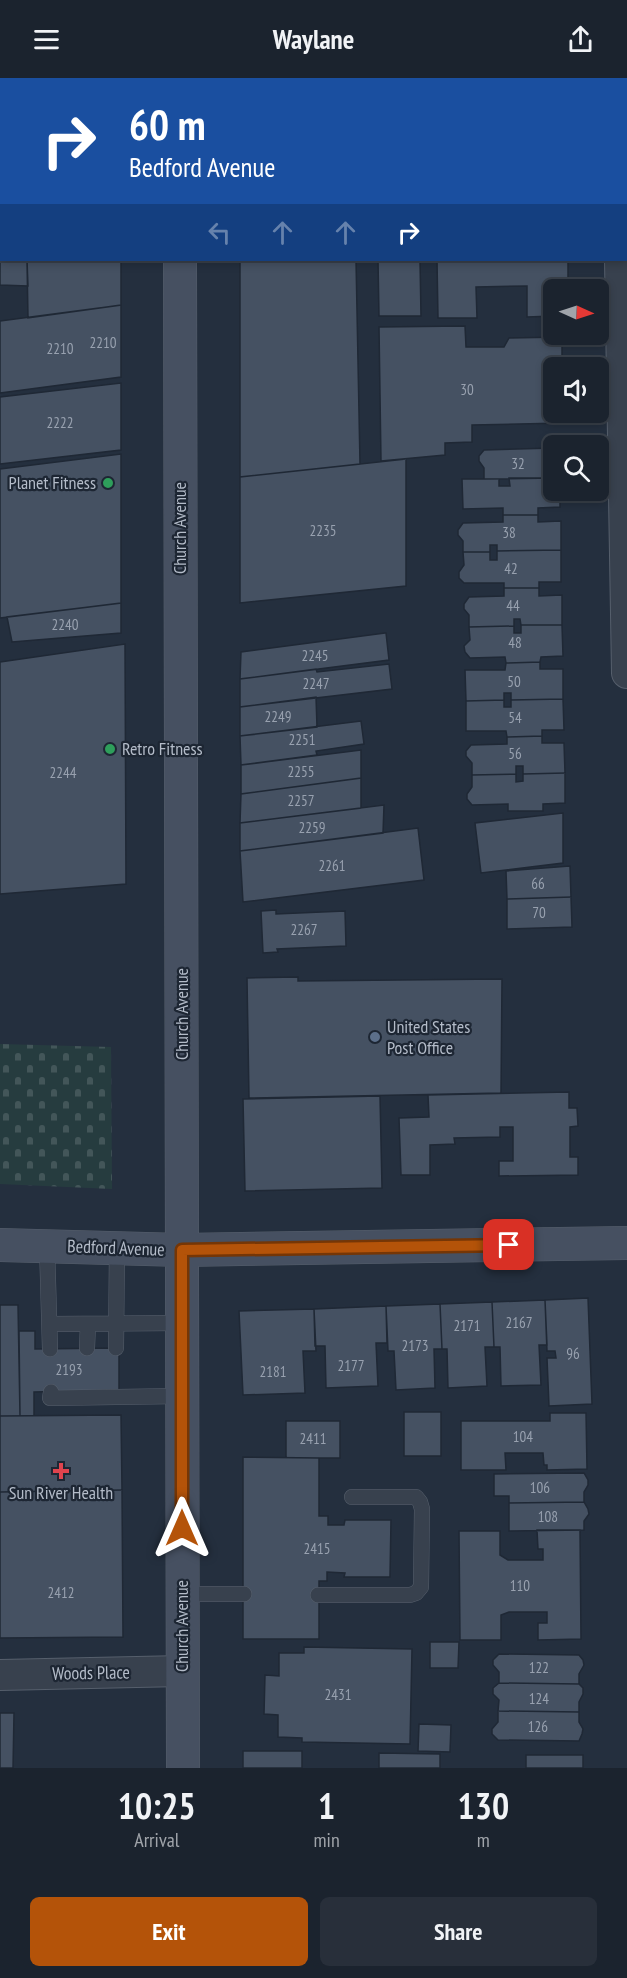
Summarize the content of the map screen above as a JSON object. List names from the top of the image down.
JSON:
{
  "streets": {
    "main road": ["Church Avenue", "Bedford Avenue"],
    "street": ["Woods Place"]
  },
  "crossings": [
    ["Church Avenue", "Bedford Avenue"],
    ["Church Avenue", "Woods Place"]
  ],
  "places": {
    "other": ["Planet Fitness", "Retro Fitness", "United States Post Office"],
    "health": ["Sun River Health"]
  },
  "house_numbers": [
    "2210",
    "2210",
    "30",
    "2222",
    "32",
    "2235",
    "38",
    "42",
    "44",
    "2240",
    "48",
    "2245",
    "50",
    "2247",
    "2249",
    "54",
    "2251",
    "56",
    "2255",
    "2244",
    "2257",
    "2259",
    "2261",
    "66",
    "70",
    "2267",
    "2167",
    "2171",
    "2173",
    "96",
    "2177",
    "2193",
    "2181",
    "104",
    "2411",
    "106",
    "108",
    "2415",
    "110",
    "2412",
    "122",
    "2431",
    "124",
    "126"
  ],
  "north": "right",
  "page": {
    "header": "Waylane",
    "turn": ["60 m", "Bedford Avenue"],
    "eta": [
      "10:25",
      "Arrival",
      "1",
      "min",
      "130",
      "m"
    ],
    "buttons": ["Exit", "Share"]
  }
}
